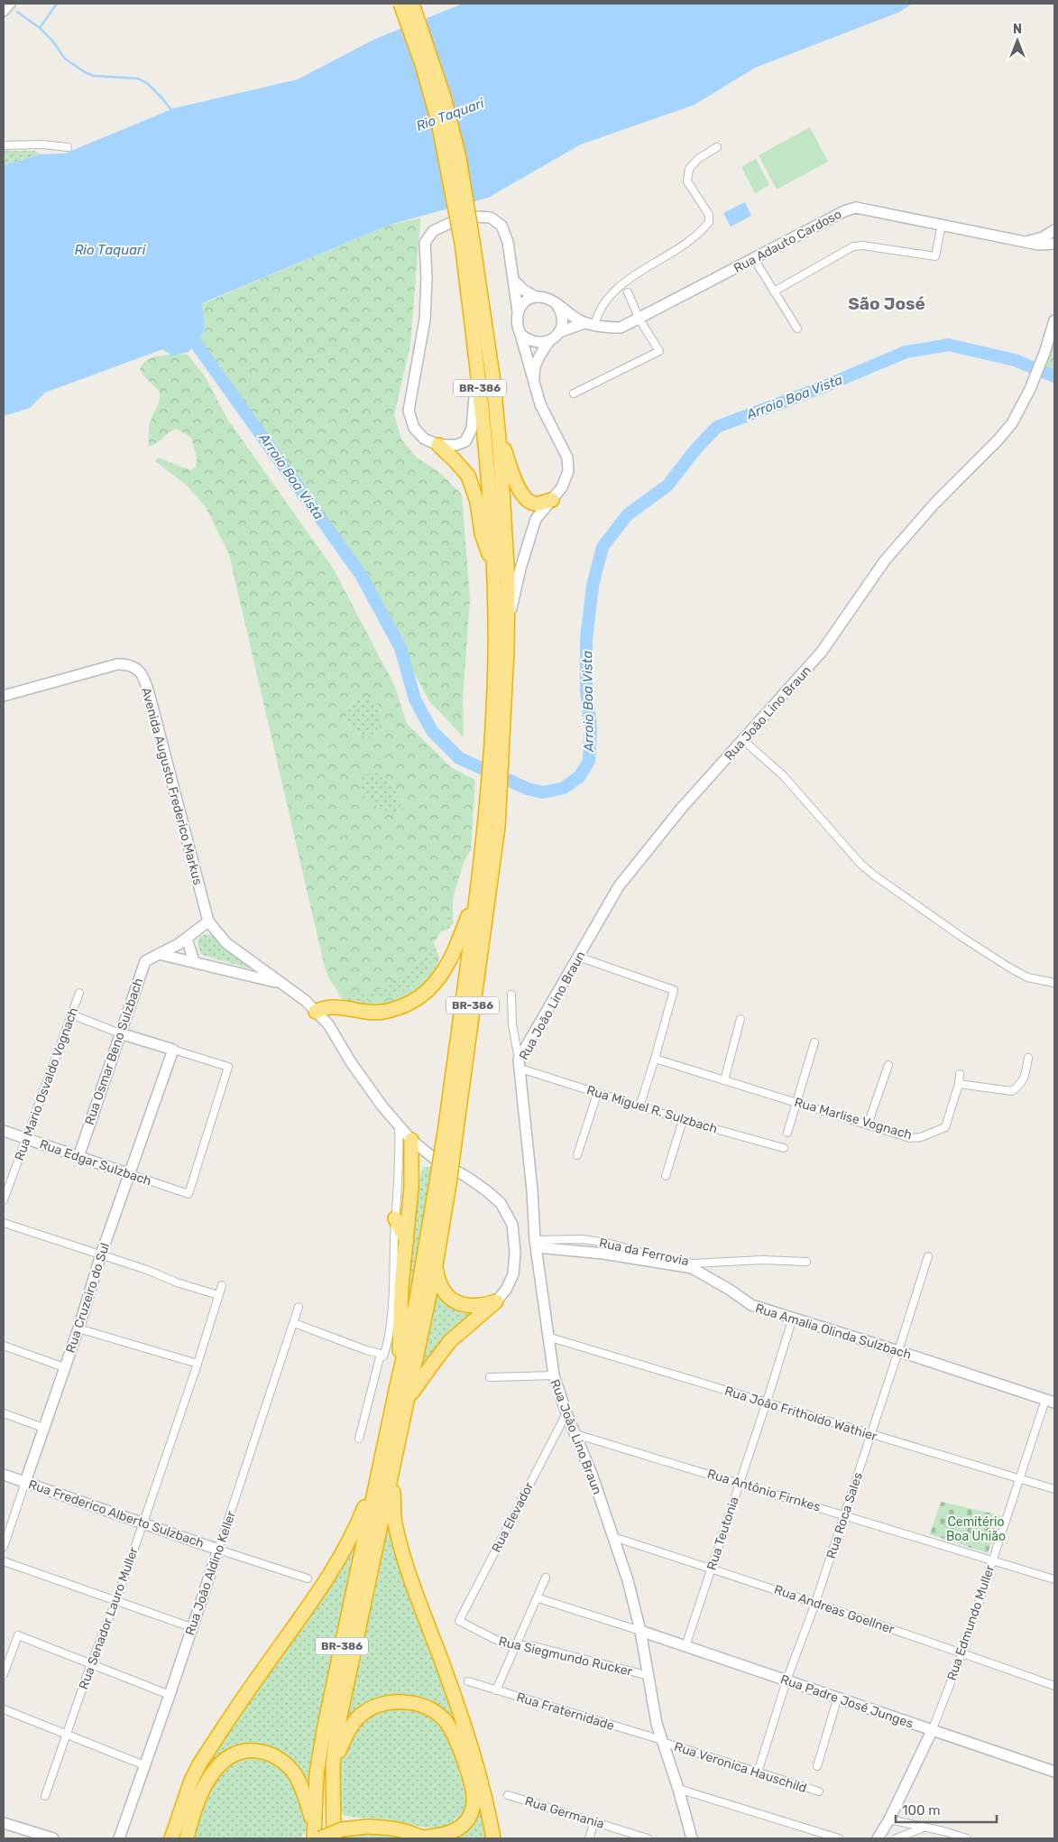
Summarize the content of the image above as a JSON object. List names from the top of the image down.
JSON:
{
  "streets": {
    "highway": ["BR-386"],
    "street": [
      "Rua Adauto Cardoso",
      "Rua João Lino Braun",
      "Avenida Augusto Frederico Markus",
      "Rua Osmar Beno Sulzbach",
      "Rua Mario Osvaldo Vognach",
      "Rua Miguel R. Sulzbach",
      "Rua Marlise Vognach",
      "Rua Edgar Sulzbach",
      "Rua da Ferrovia",
      "Rua Cruzeiro do Sul",
      "Rua Amalia Olinda Sulzbach",
      "Rua João Fritholdo Wathier",
      "Rua Antônio Firnkes",
      "Rua Frederico Alberto Sulzbach",
      "Rua Roca Sales",
      "Rua Elevador",
      "Rua Teutonia",
      "Rua João Aldino Keller",
      "Rua Andreas Goellner",
      "Rua Senador Lauro Muller",
      "Rua Edmundo Muller",
      "Rua Siegmundo Rucker",
      "Rua Padre José Junges",
      "Rua Fraternidade",
      "Rua Veronica Hauschild",
      "Rua Germania"
    ]
  },
  "crossings": [
    ["Rua João Lino Braun", "Rua Miguel R. Sulzbach"],
    ["Rua João Lino Braun", "Rua Amalia Olinda Sulzbach"],
    ["Rua João Lino Braun", "Rua João Fritholdo Wathier"],
    ["Rua João Lino Braun", "Rua Antônio Firnkes"],
    ["Rua João Lino Braun", "Rua Elevador"],
    ["Rua João Lino Braun", "Rua Andreas Goellner"],
    ["Rua João Lino Braun", "Rua Siegmundo Rucker"],
    ["Rua João Lino Braun", "Rua Padre José Junges"],
    ["Rua João Lino Braun", "Rua Fraternidade"],
    ["Rua João Lino Braun", "Rua Veronica Hauschild"],
    ["Avenida Augusto Frederico Markus", "Rua Osmar Beno Sulzbach"],
    ["Rua Osmar Beno Sulzbach", "Rua Edgar Sulzbach"],
    ["Rua Mario Osvaldo Vognach", "Rua Edgar Sulzbach"],
    ["Rua Edgar Sulzbach", "Rua Cruzeiro do Sul"],
    ["Rua da Ferrovia", "Rua Amalia Olinda Sulzbach"],
    ["Rua Cruzeiro do Sul", "Rua Frederico Alberto Sulzbach"],
    ["Rua Amalia Olinda Sulzbach", "Rua Roca Sales"],
    ["Rua Amalia Olinda Sulzbach", "Rua Teutonia"],
    ["Rua Amalia Olinda Sulzbach", "Rua Edmundo Muller"],
    ["Rua João Fritholdo Wathier", "Rua Roca Sales"],
    ["Rua João Fritholdo Wathier", "Rua Teutonia"],
    ["Rua João Fritholdo Wathier", "Rua Edmundo Muller"],
    ["Rua Antônio Firnkes", "Rua Roca Sales"],
    ["Rua Antônio Firnkes", "Rua Teutonia"],
    ["Rua Antônio Firnkes", "Rua Edmundo Muller"],
    ["Rua Frederico Alberto Sulzbach", "Rua João Aldino Keller"],
    ["Rua Frederico Alberto Sulzbach", "Rua Senador Lauro Muller"],
    ["Rua Roca Sales", "Rua Andreas Goellner"],
    ["Rua Roca Sales", "Rua Padre José Junges"],
    ["Rua Roca Sales", "Rua Veronica Hauschild"],
    ["Rua Elevador", "Rua Siegmundo Rucker"],
    ["Rua Teutonia", "Rua Andreas Goellner"],
    ["Rua Teutonia", "Rua Padre José Junges"],
    ["Rua Andreas Goellner", "Rua Edmundo Muller"],
    ["Rua Edmundo Muller", "Rua Padre José Junges"],
    ["Rua Fraternidade", "Rua Veronica Hauschild"]
  ],
  "districts": ["São José"],
  "water": ["Rio Taquari", "Arroio Boa Vista"],
  "parks": ["Cemitério Boa União"],
  "scale_bar": "100 m",
  "north": "top"
}
